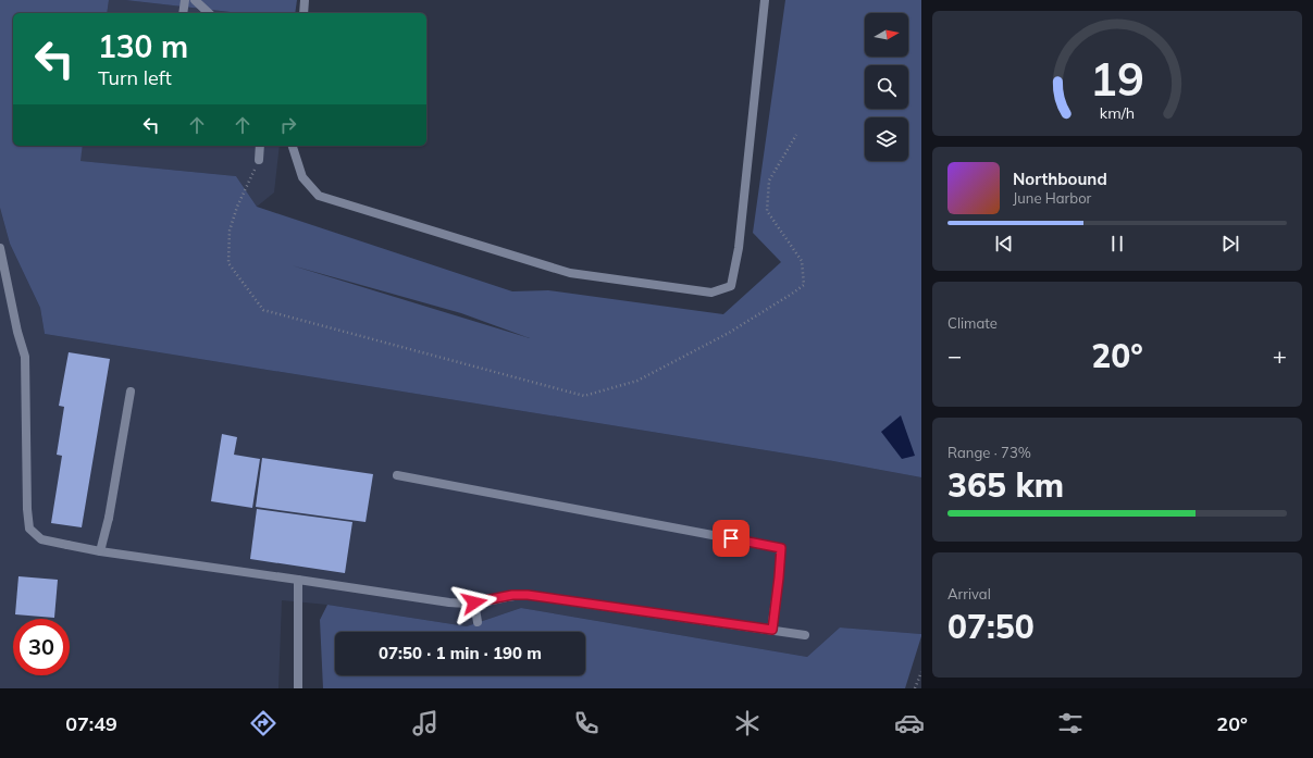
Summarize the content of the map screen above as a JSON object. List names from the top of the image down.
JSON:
{
  "north": "right",
  "page": {
    "turn": ["130 m", "Turn left"],
    "song": ["Northbound", "June Harbor"],
    "tile": [
      "Climate",
      ["Range · 73%", "365 km"],
      ["Arrival", "07:50"]
    ],
    "heat": ["−", "20°", "+"],
    "limit": "30",
    "trip": "07:50 · 1 min · 190 m",
    "tabs": ["07:49", "20°"],
    "gauge": ["19", "km/h"]
  }
}
